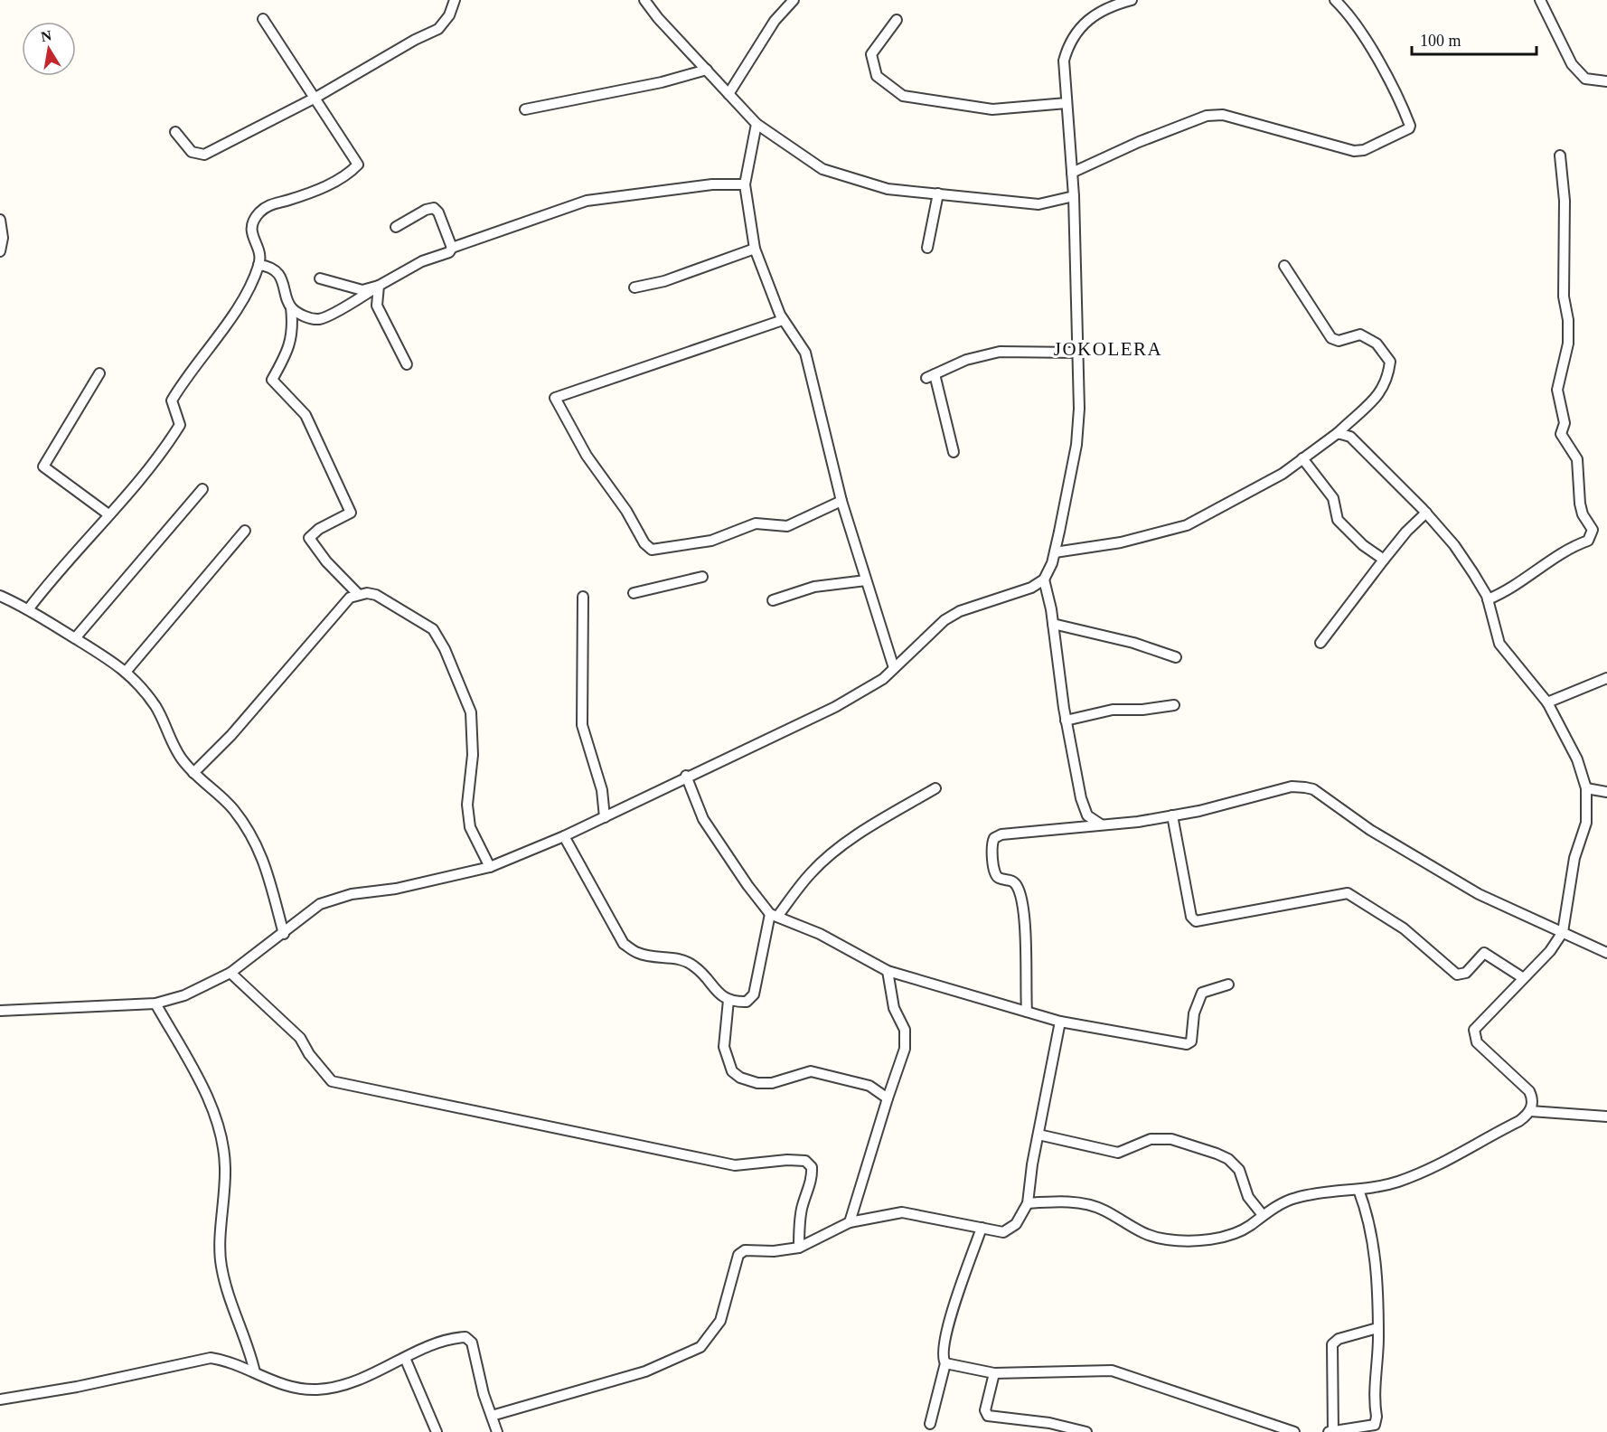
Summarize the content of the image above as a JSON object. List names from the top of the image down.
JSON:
{
  "districts": ["JOKOLERA"],
  "scale_bar": "100 m",
  "north": "top"
}
